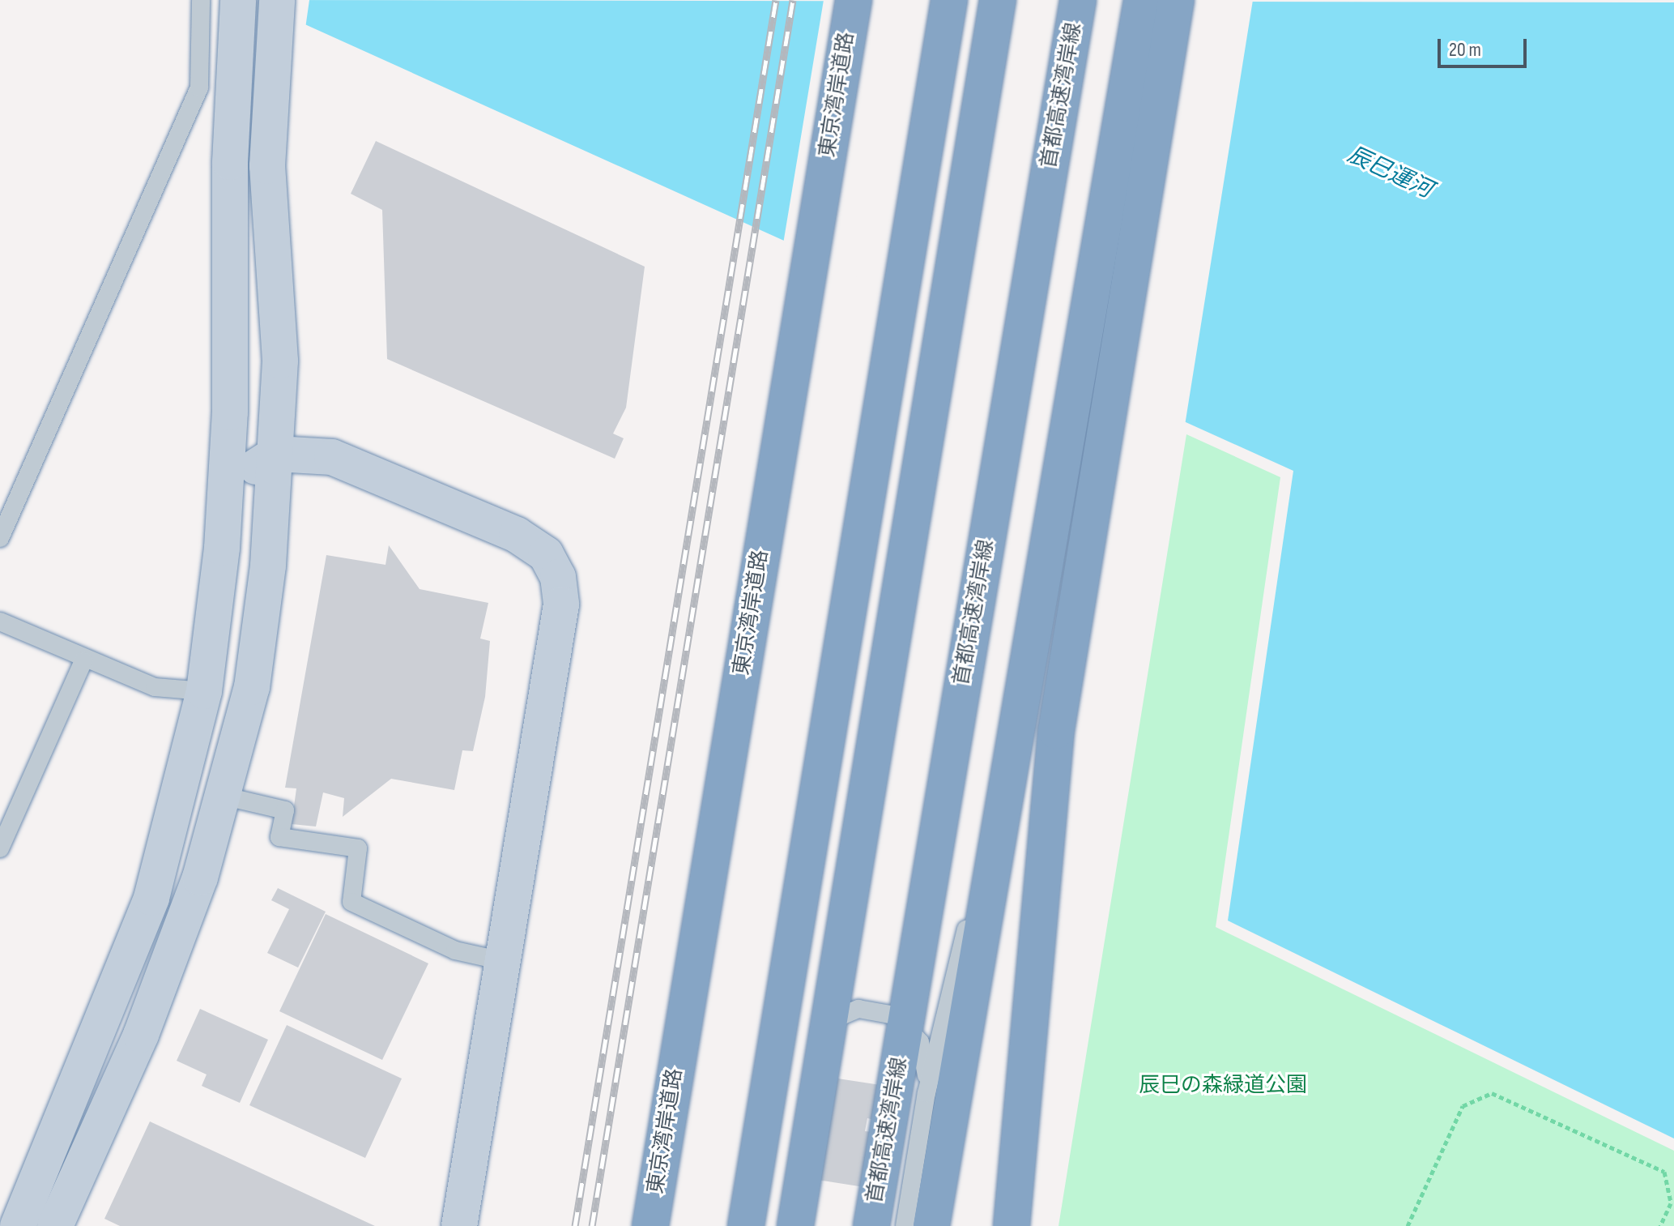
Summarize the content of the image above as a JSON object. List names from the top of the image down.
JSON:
{
  "streets": {
    "highway": ["東京湾岸道路", "首都高速湾岸線"]
  },
  "water": ["辰巳運河"],
  "parks": ["辰巳の森緑道公園"],
  "scale_bar": "20 m"
}
